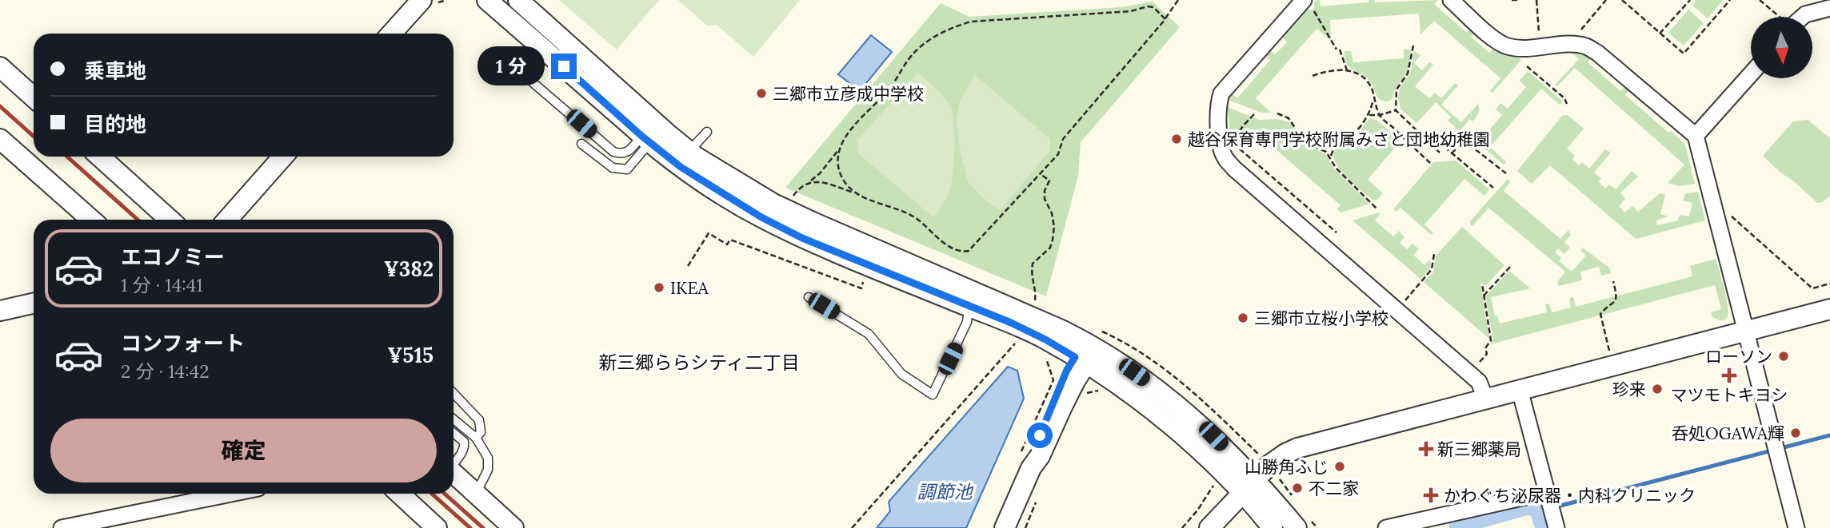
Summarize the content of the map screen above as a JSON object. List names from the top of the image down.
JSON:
{
  "districts": ["新三郷ららシティ二丁目"],
  "water": ["調節池"],
  "places": {
    "other": [
      "三郷市立彦成中学校",
      "越谷保育専門学校附属みさと団地幼稚園",
      "IKEA",
      "三郷市立桜小学校",
      "ローソン",
      "珍来",
      "呑処OGAWA輝",
      "山勝角ふじ",
      "不二家"
    ],
    "health": ["マツモトキヨシ", "新三郷薬局", "かわぐち泌尿器・内科クリニック"]
  },
  "north": "bottom",
  "page": {
    "banner": ["乗車地", "目的地"],
    "bubble": "1 分",
    "list": [
      {
        "name": "エコノミー",
        "note": "1 分 · 14:41",
        "value": "¥382"
      },
      {
        "name": "コンフォート",
        "note": "2 分 · 14:42",
        "value": "¥515"
      }
    ],
    "buttons": "確定"
  }
}
